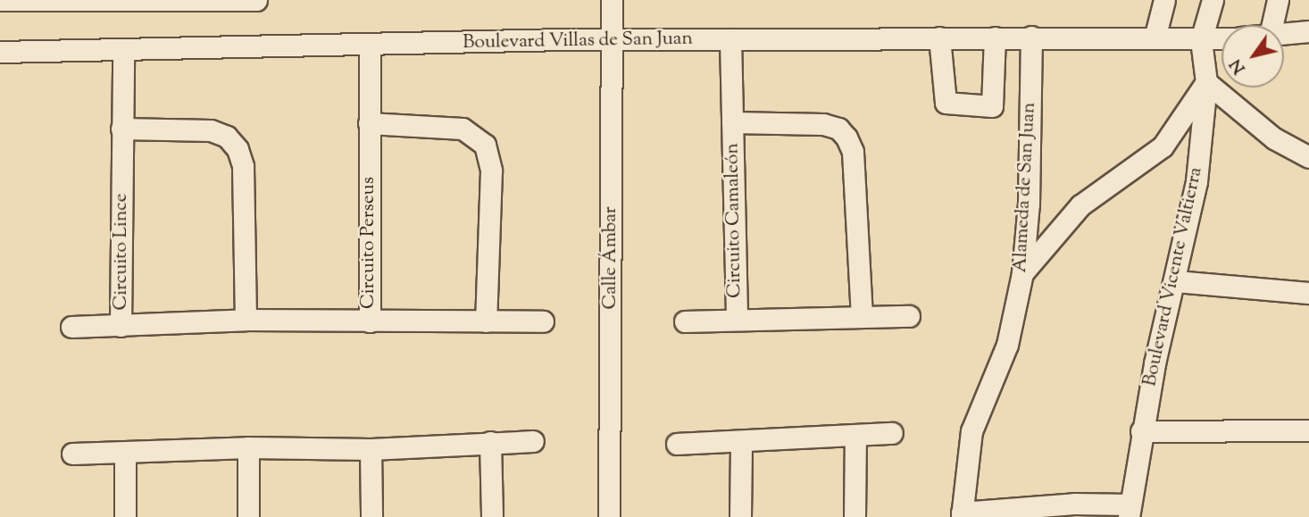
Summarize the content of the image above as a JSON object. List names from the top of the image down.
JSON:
{
  "streets": {
    "street": [
      "Boulevard Villas de San Juan",
      "Alameda de San Juan",
      "Circuito Camaleón",
      "Circuito Perseus",
      "Circuito Lince",
      "Calle Ámbar",
      "Boulevard Vicente Valtierra"
    ]
  },
  "crossings": [
    ["Boulevard Villas de San Juan", "Alameda de San Juan"],
    ["Boulevard Villas de San Juan", "Circuito Camaleón"],
    ["Boulevard Villas de San Juan", "Circuito Perseus"],
    ["Boulevard Villas de San Juan", "Circuito Lince"],
    ["Boulevard Villas de San Juan", "Calle Ámbar"],
    ["Boulevard Villas de San Juan", "Boulevard Vicente Valtierra"],
    ["Circuito Perseus", "Circuito Lince"]
  ],
  "north": "bottom left"
}
